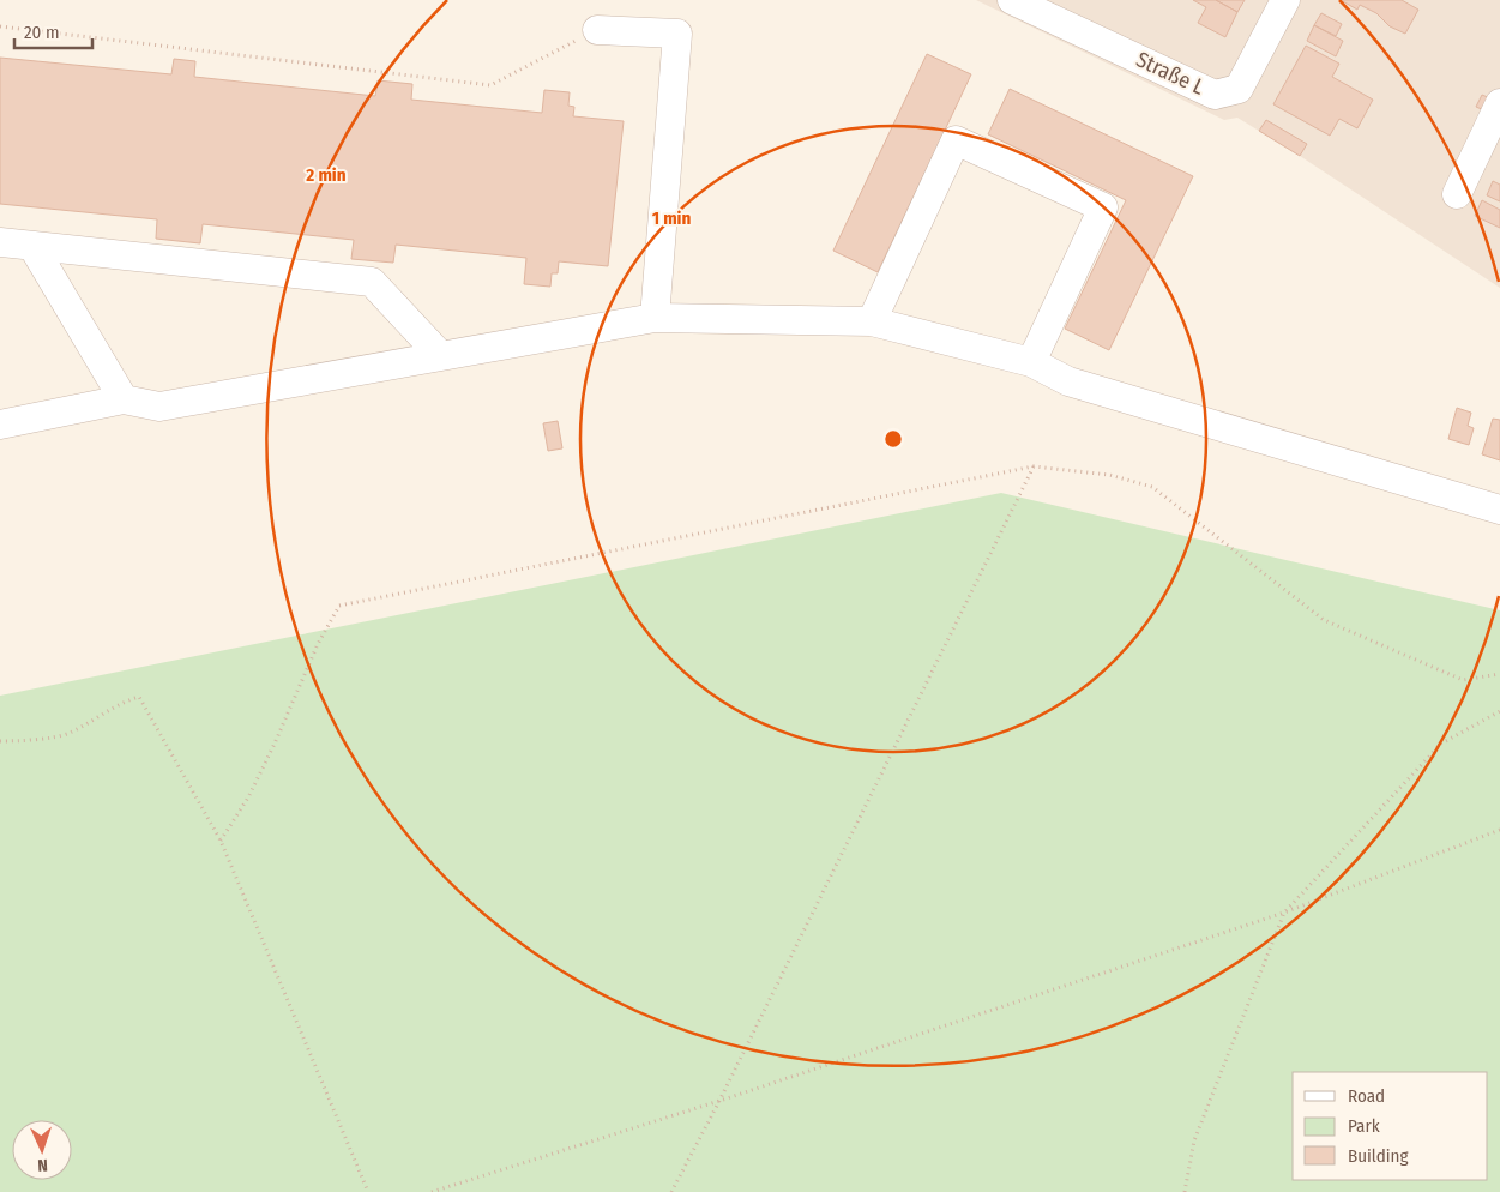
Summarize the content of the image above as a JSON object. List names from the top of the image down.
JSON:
{
  "streets": {
    "street": ["Straße L"]
  },
  "legend": ["Road", "Park", "Building"],
  "scale_bar": "20 m",
  "north": "bottom",
  "rings": ["2 min", "1 min"]
}
